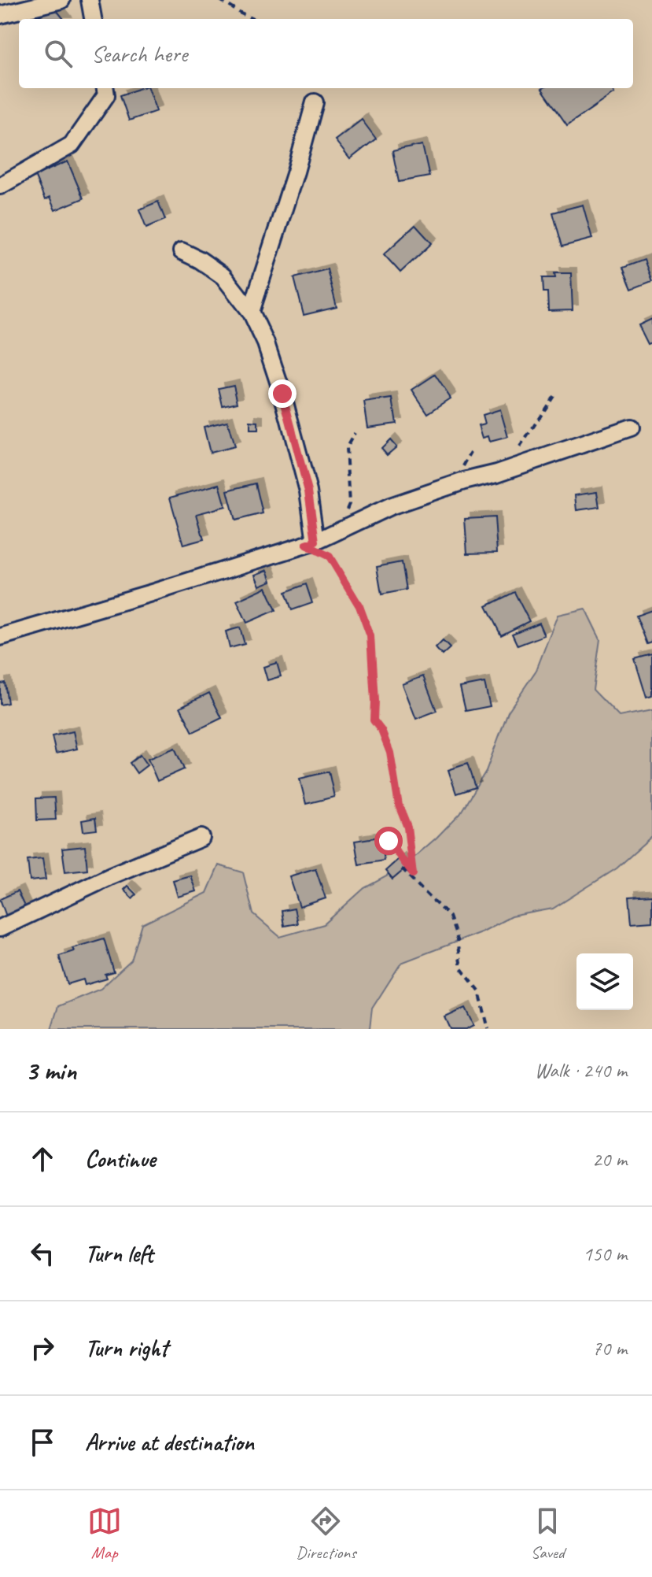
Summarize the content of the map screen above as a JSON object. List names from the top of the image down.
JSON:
{
  "page": {
    "search": "Search here",
    "heading": ["3 min", "Walk · 240 m"],
    "list": [
      ["Continue", "20 m"],
      ["Turn left", "150 m"],
      ["Turn right", "70 m"],
      "Arrive at destination"
    ],
    "nav": ["Map", "Directions", "Saved"]
  }
}
